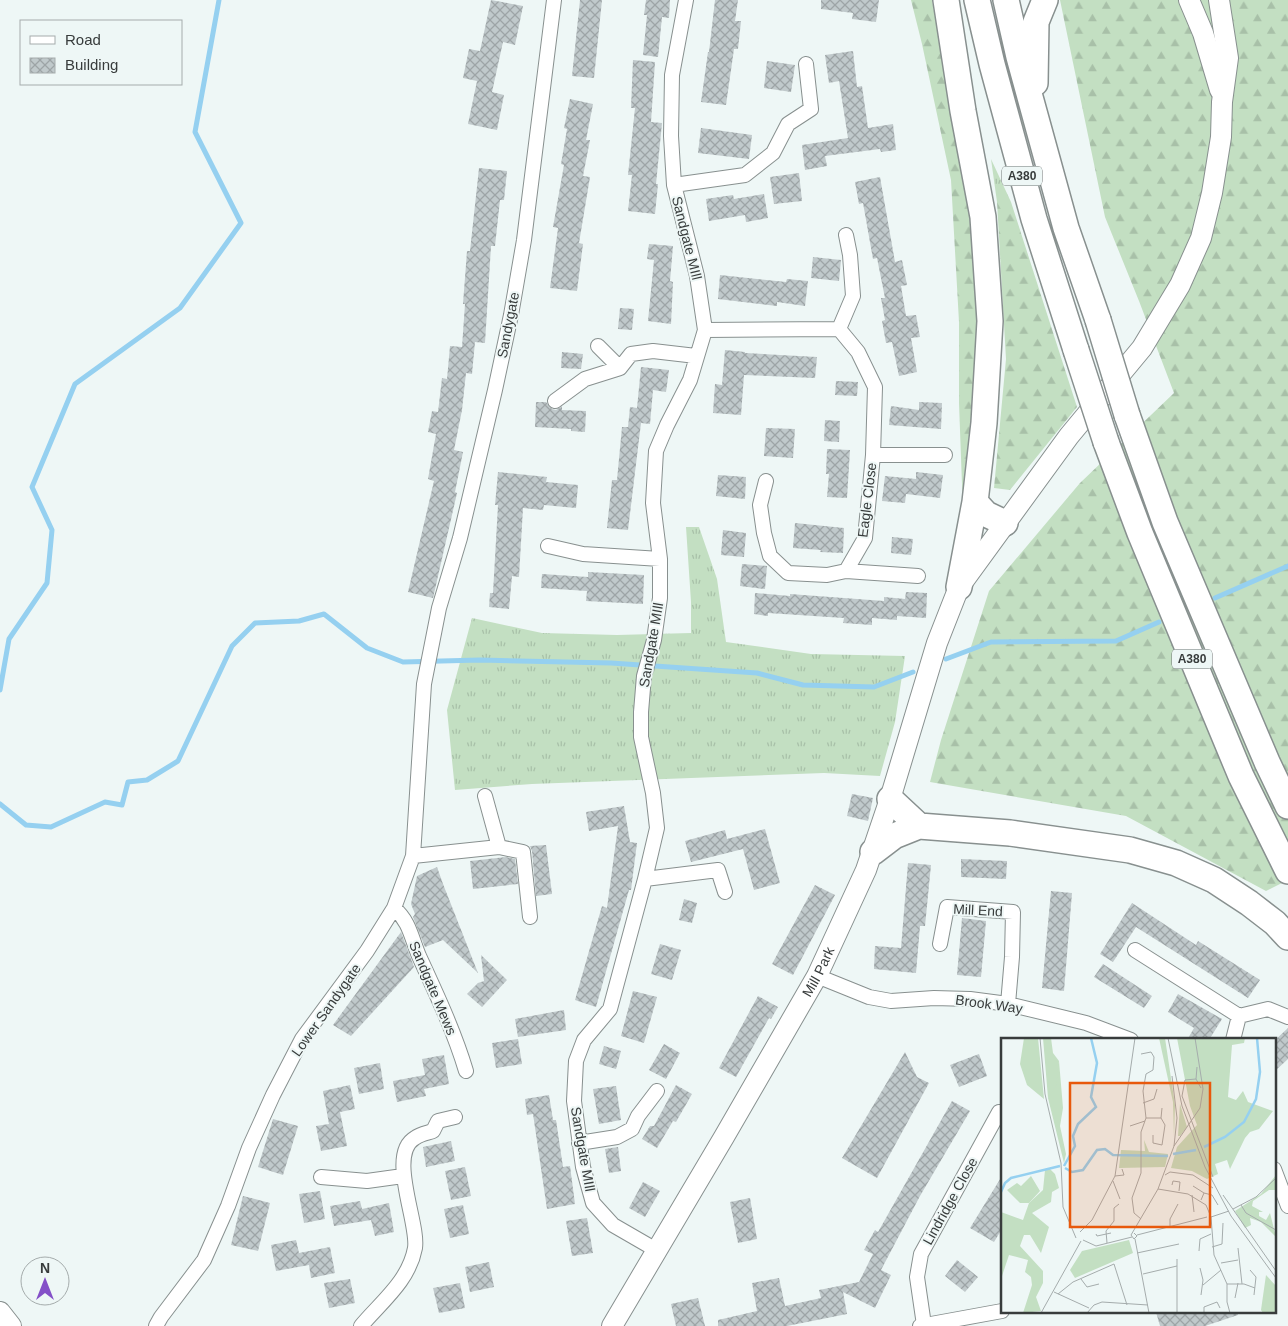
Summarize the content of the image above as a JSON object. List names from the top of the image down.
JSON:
{
  "streets": {
    "highway": ["A380"],
    "main road": ["Mill Park"],
    "street": [
      "Sandgate MIll",
      "Sandygate",
      "Eagle Close",
      "Mill End",
      "Sandgate Mews",
      "Brook Way",
      "Lower Sandygate",
      "Lindridge Close"
    ]
  },
  "crossings": [
    ["Sandgate MIll", "Mill Park"],
    ["Sandygate", "Lower Sandygate"],
    ["Mill End", "Brook Way"],
    ["Mill Park", "Brook Way"],
    ["Sandgate Mews", "Lower Sandygate"]
  ],
  "legend": ["Road", "Building"],
  "north": "top"
}
